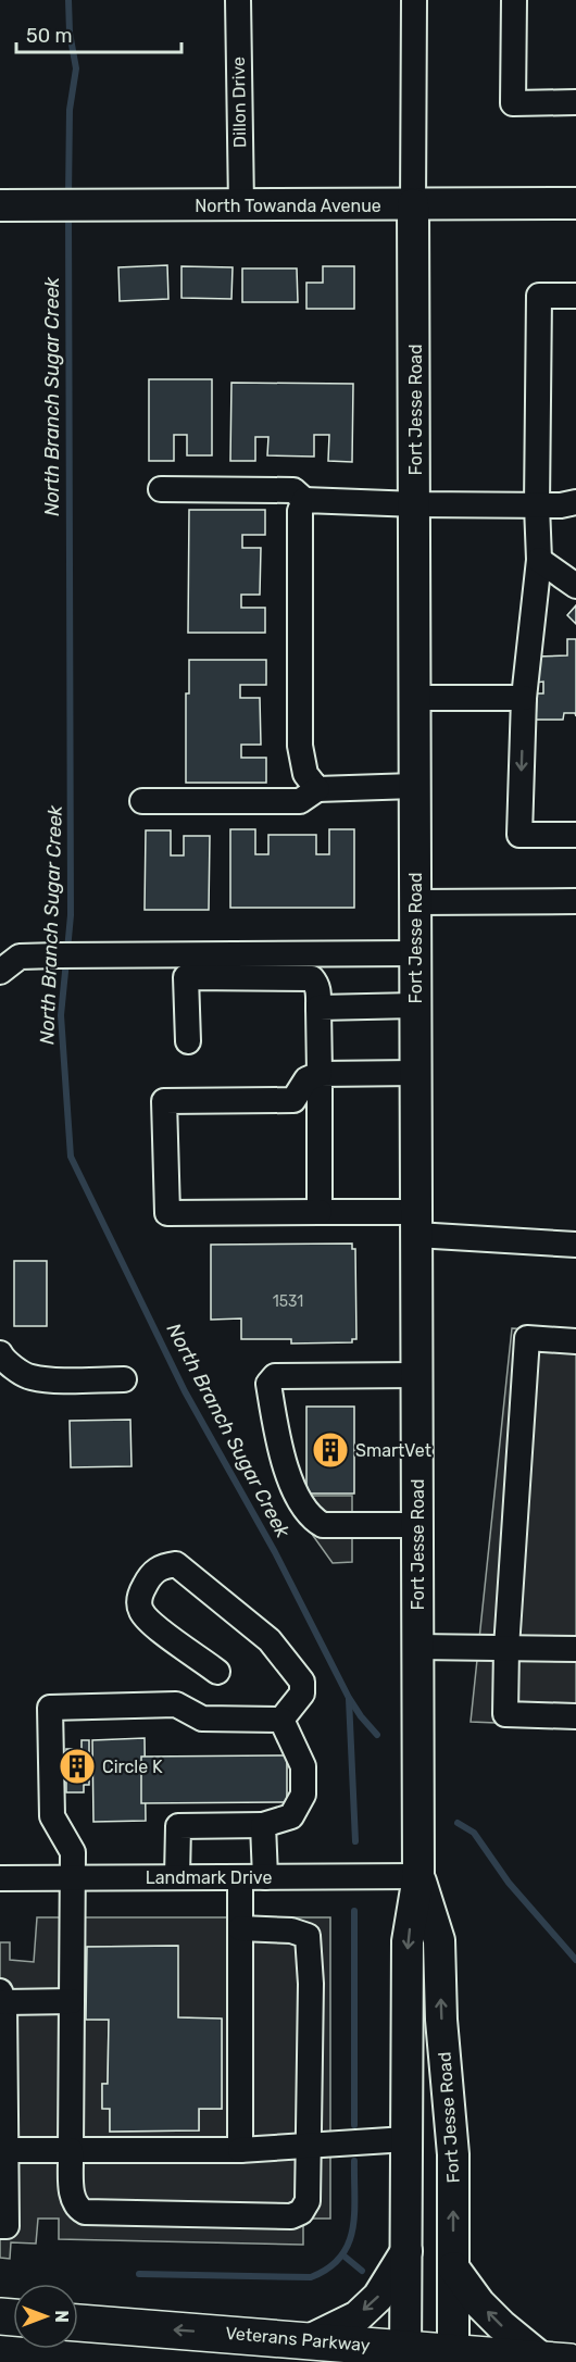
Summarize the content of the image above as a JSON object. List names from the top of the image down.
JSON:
{
  "streets": {
    "highway": ["Veterans Parkway"],
    "main road": ["North Towanda Avenue", "Fort Jesse Road"],
    "street": ["Dillon Drive", "Landmark Drive"]
  },
  "crossings": [
    ["Dillon Drive", "North Towanda Avenue"],
    ["North Towanda Avenue", "Fort Jesse Road"],
    ["Fort Jesse Road", "Landmark Drive"],
    ["Fort Jesse Road", "Veterans Parkway"]
  ],
  "one_way": ["Veterans Parkway"],
  "water": ["North Branch Sugar Creek"],
  "places": {
    "building": ["SmartVet", "Circle K"]
  },
  "house_numbers": ["1531"],
  "scale_bar": "50 m",
  "north": "right"
}
